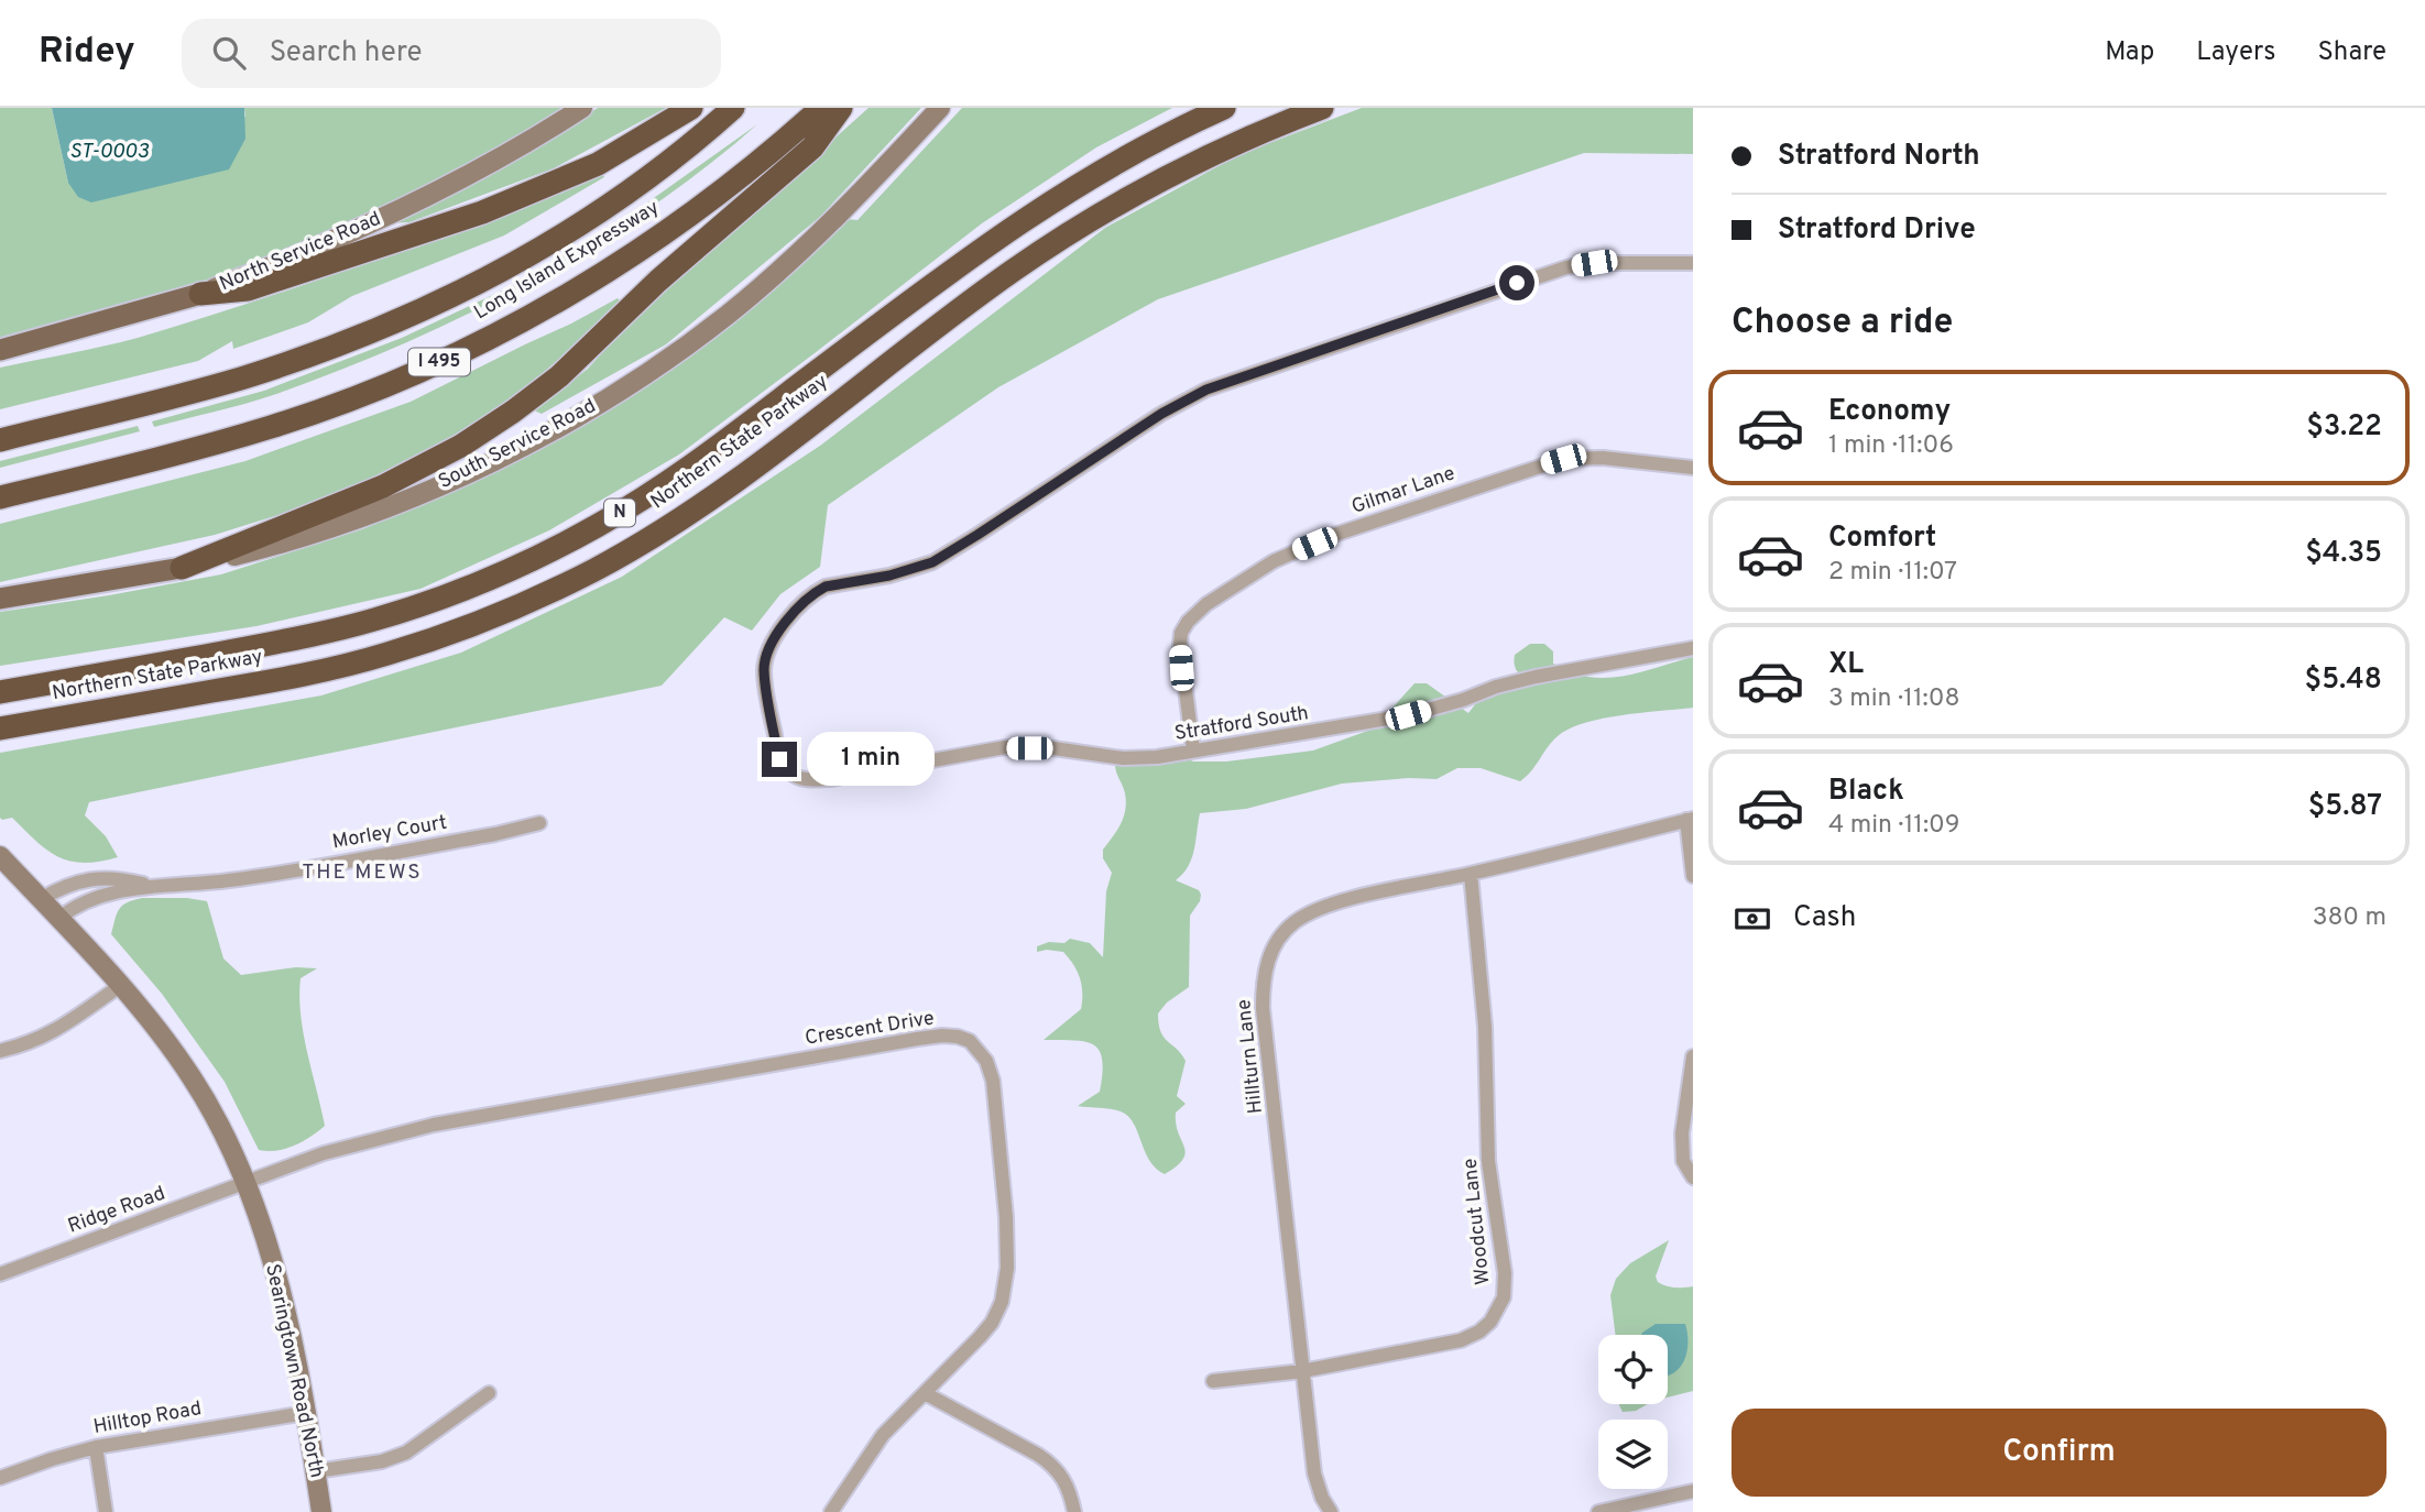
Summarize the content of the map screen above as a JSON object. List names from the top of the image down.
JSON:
{
  "streets": {
    "highway": [
      "Long Island Expressway",
      "I 495",
      "Northern State Parkway",
      "N"
    ],
    "main road": ["North Service Road", "South Service Road", "Searingtown Road North"],
    "street": [
      "Gilmar Lane",
      "Stratford South",
      "Morley Court",
      "Crescent Drive",
      "Hillturn Lane",
      "Ridge Road",
      "Woodcut Lane",
      "Hilltop Road"
    ]
  },
  "crossings": [
    ["Gilmar Lane", "Stratford South"],
    ["Morley Court", "Searingtown Road North"],
    ["Crescent Drive", "Ridge Road"],
    ["Crescent Drive", "Searingtown Road North"],
    ["Hillturn Lane", "Woodcut Lane"],
    ["Ridge Road", "Searingtown Road North"],
    ["Searingtown Road North", "Hilltop Road"]
  ],
  "districts": ["THE MEWS"],
  "water": ["ST-0003"],
  "page": {
    "header": "Ridey",
    "search": "Search here",
    "nav": ["Map", "Layers", "Share"],
    "banner": ["Stratford North", "Stratford Drive"],
    "heading": "Choose a ride",
    "list": [
      {
        "name": "Economy",
        "note": "1 min · 11:06",
        "value": "$3.22"
      },
      {
        "name": "Comfort",
        "note": "2 min · 11:07",
        "value": "$4.35"
      },
      {
        "name": "XL",
        "note": "3 min · 11:08",
        "value": "$5.48"
      },
      {
        "name": "Black",
        "note": "4 min · 11:09",
        "value": "$5.87"
      }
    ],
    "bubble": "1 min",
    "pay": ["Cash", "380 m"],
    "buttons": "Confirm"
  }
}
